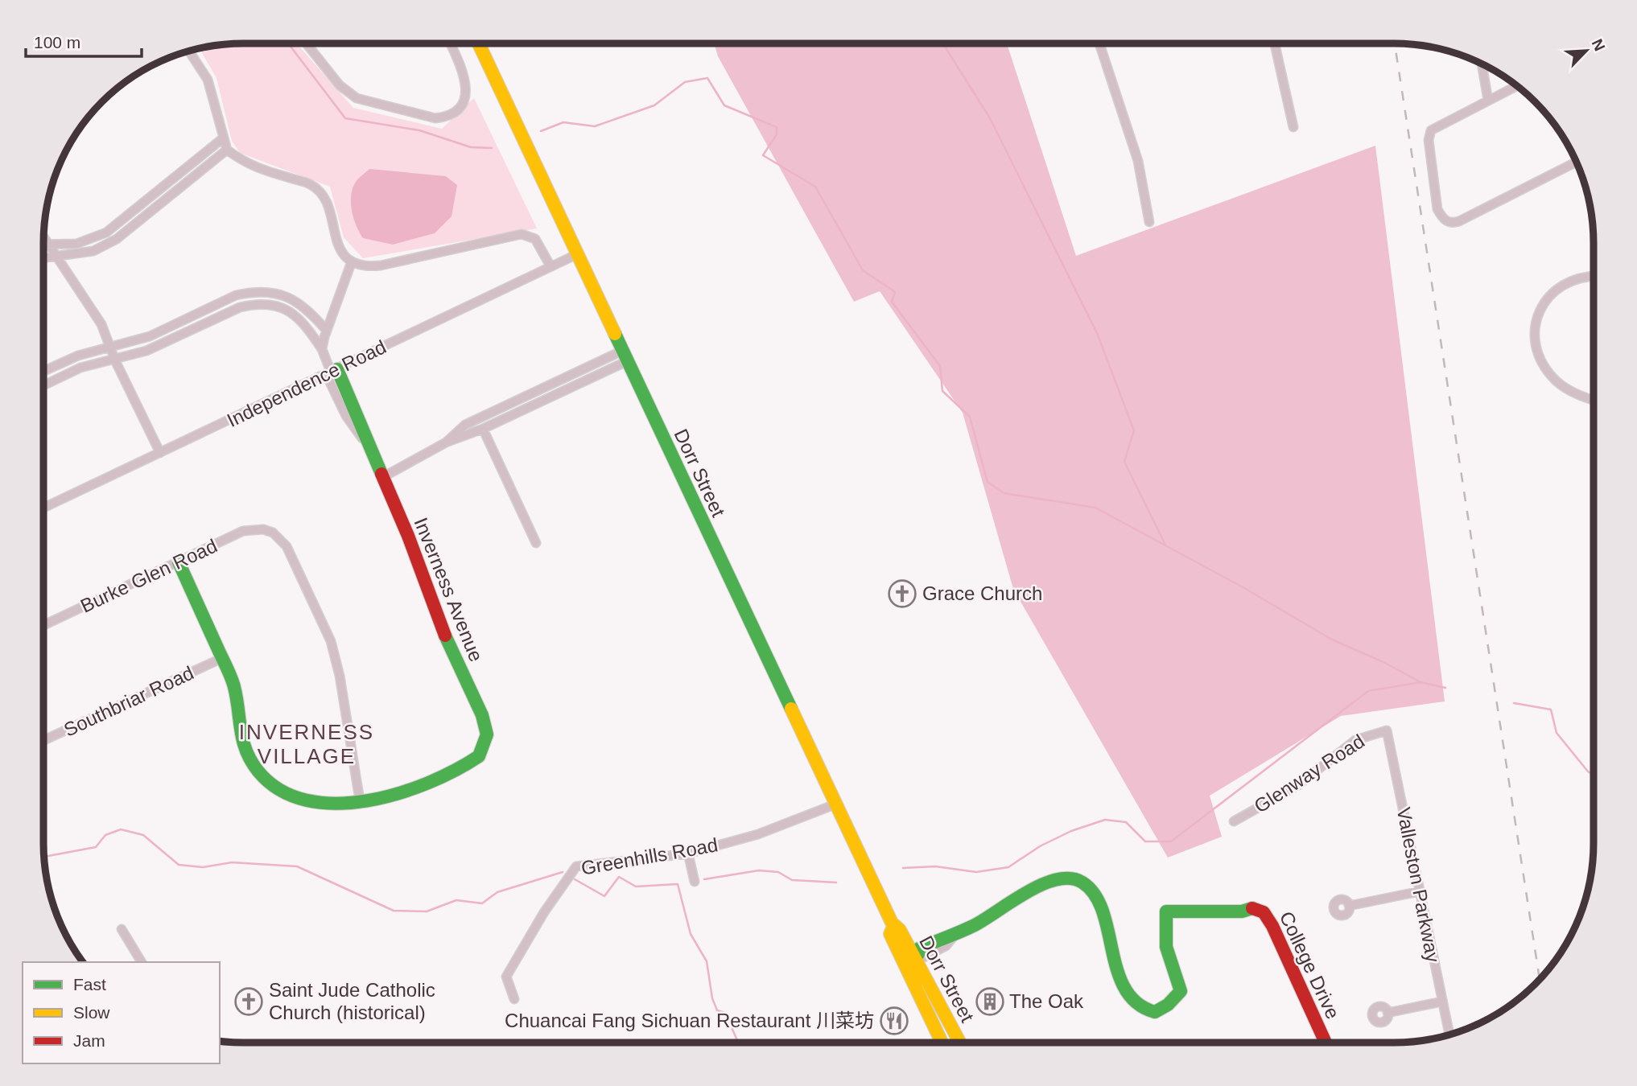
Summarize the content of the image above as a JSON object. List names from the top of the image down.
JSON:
{
  "streets": {
    "street": [
      "Independence Road",
      "Dorr Street",
      "Burke Glen Road",
      "Inverness Avenue",
      "Southbriar Road",
      "Glenway Road",
      "Greenhills Road",
      "Valleston Parkway",
      "College Drive"
    ]
  },
  "crossings": [
    ["Independence Road", "Dorr Street"],
    ["Independence Road", "Inverness Avenue"],
    ["Dorr Street", "Greenhills Road"],
    ["Dorr Street", "College Drive"],
    ["Burke Glen Road", "Inverness Avenue"],
    ["Glenway Road", "Valleston Parkway"]
  ],
  "districts": ["INVERNESS VILLAGE"],
  "places": {
    "church": ["Grace Church", "Saint Jude Catholic Church (historical)"],
    "building": ["The Oak"],
    "restaurant": ["Chuancai Fang Sichuan Restaurant 川菜坊"]
  },
  "legend": ["Fast", "Slow", "Jam"],
  "scale_bar": "100 m",
  "north": "top right"
}
